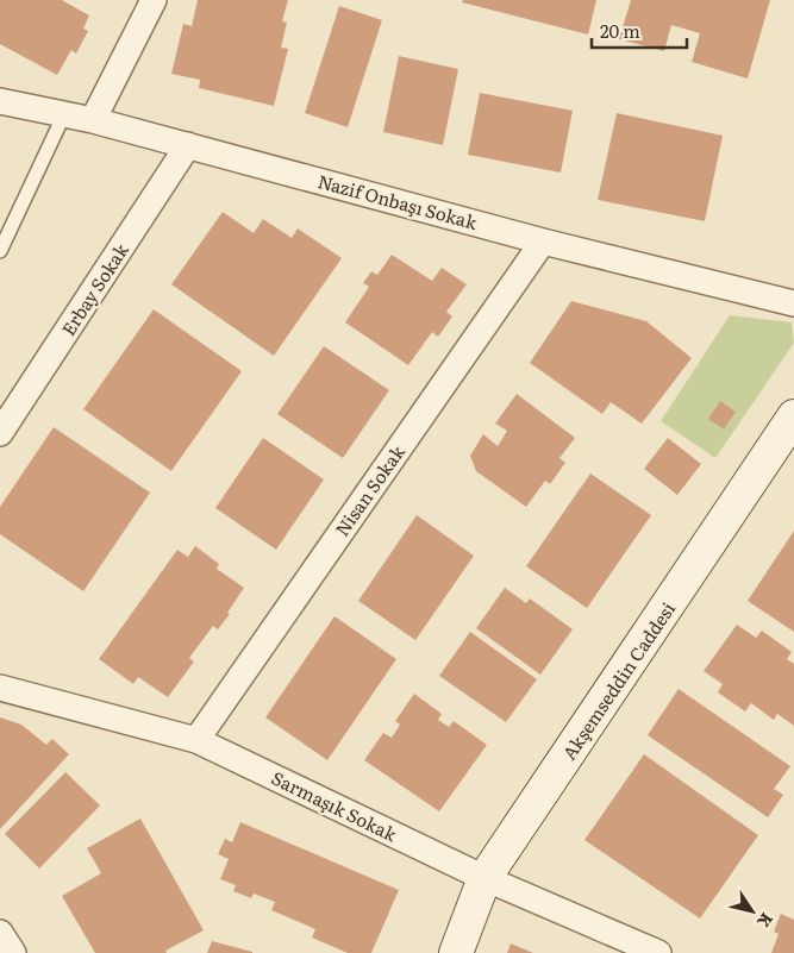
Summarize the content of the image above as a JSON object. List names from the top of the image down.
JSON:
{
  "streets": {
    "main road": ["Akşemseddin Caddesi"],
    "street": [
      "Nazif Onbaşı Sokak",
      "Erbay Sokak",
      "Nisan Sokak",
      "Sarmaşık Sokak"
    ]
  },
  "crossings": [
    ["Nazif Onbaşı Sokak", "Erbay Sokak"],
    ["Nazif Onbaşı Sokak", "Nisan Sokak"],
    ["Nisan Sokak", "Sarmaşık Sokak"],
    ["Akşemseddin Caddesi", "Sarmaşık Sokak"]
  ],
  "scale_bar": "20 m",
  "north": "bottom right"
}
